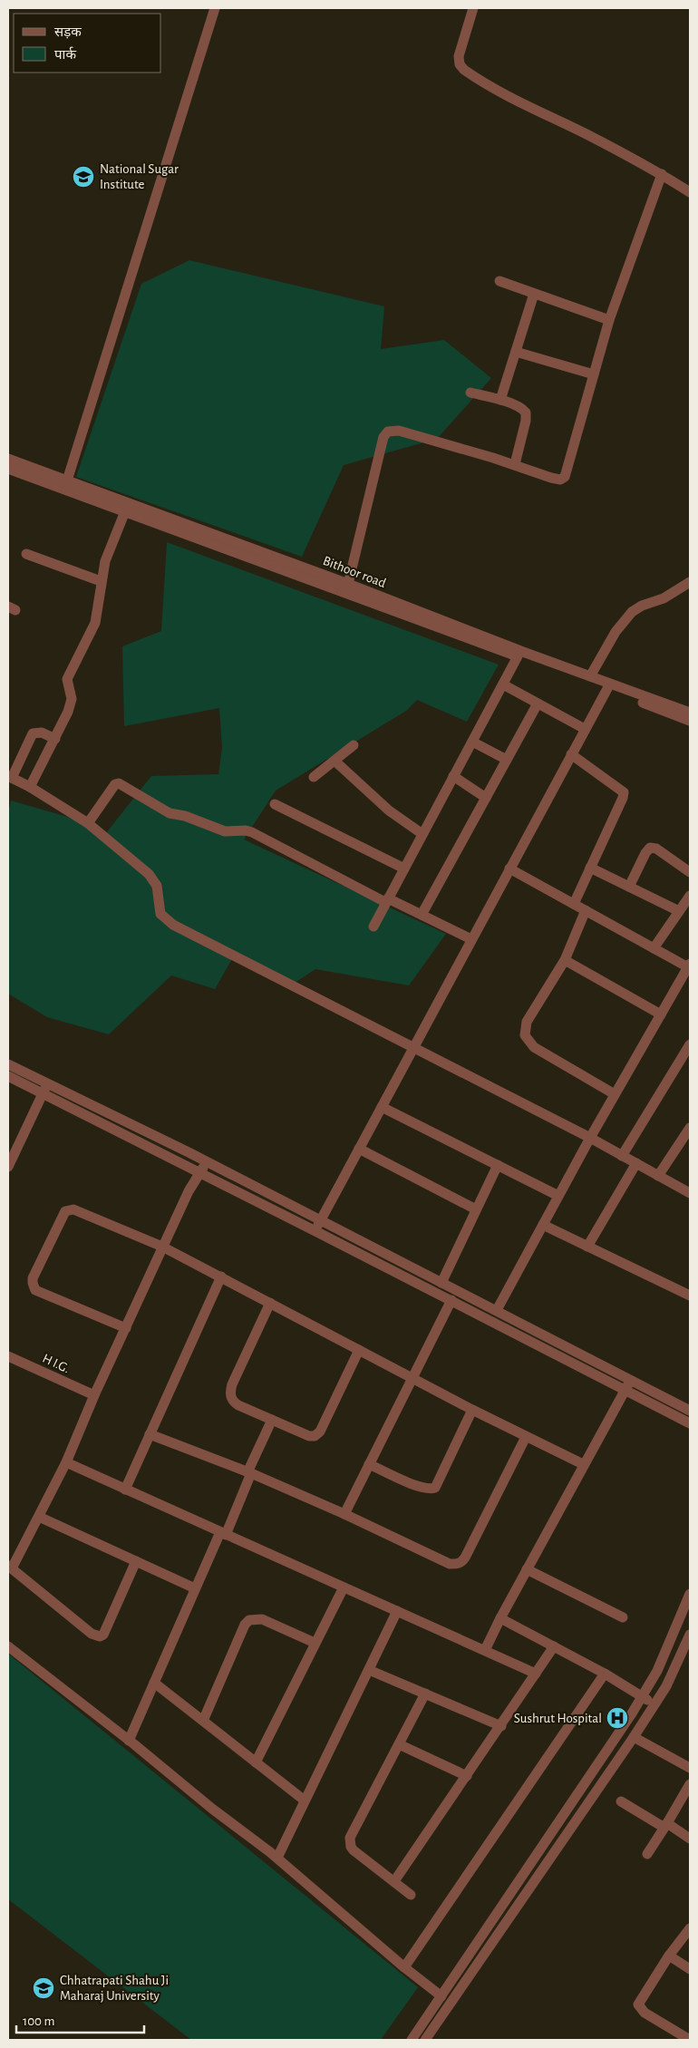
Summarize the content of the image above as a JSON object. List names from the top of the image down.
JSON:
{
  "streets": {
    "street": ["Bithoor road", "H I.G."]
  },
  "places": {
    "school or university": ["National Sugar Institute", "Chhatrapati Shahu Ji Maharaj University"],
    "hospital": ["Sushrut Hospital"]
  },
  "legend": ["सड़क", "पार्क"],
  "scale_bar": "100 m"
}
